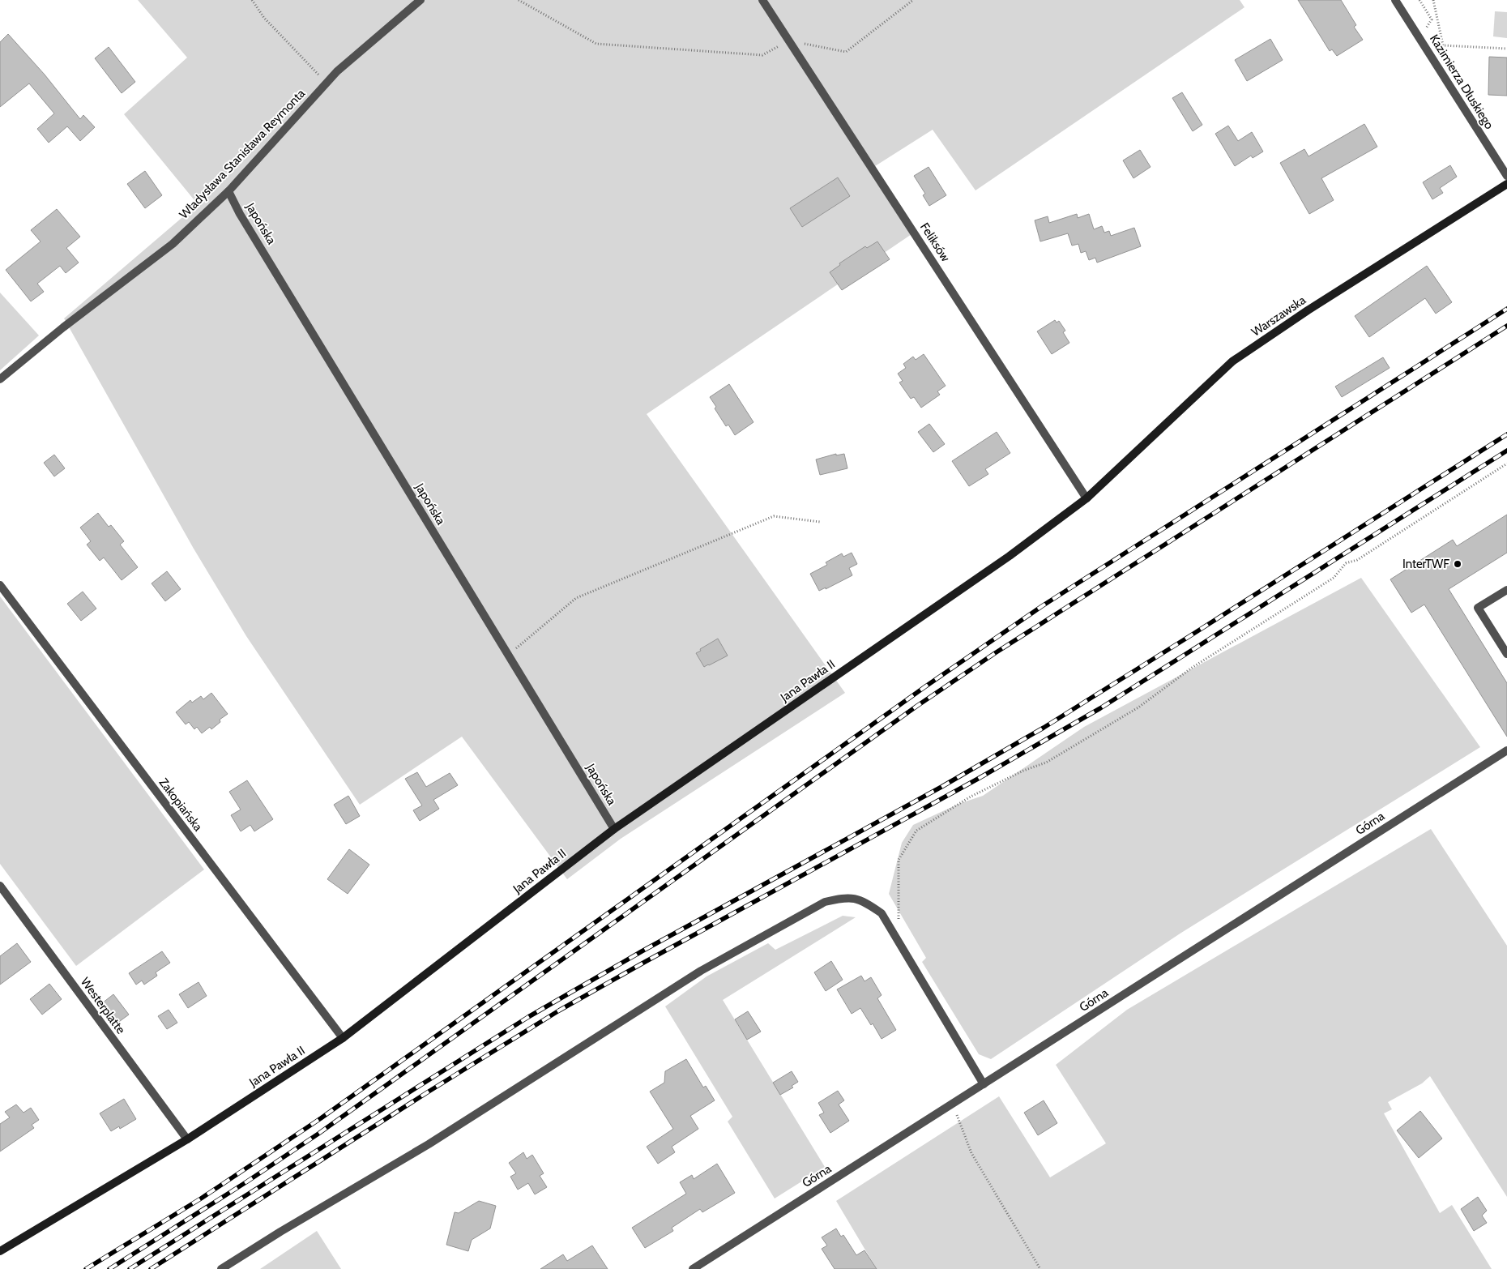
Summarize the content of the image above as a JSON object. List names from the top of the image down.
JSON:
{
  "streets": {
    "main road": ["Warszawska", "Jana Pawła II"],
    "street": [
      "Kazimierza Dłuskiego",
      "Władysława Stanisława Reymonta",
      "Japońska",
      "Feliksów",
      "Zakopiańska",
      "Górna",
      "Westerplatte"
    ]
  },
  "crossings": [
    ["Władysława Stanisława Reymonta", "Japońska"],
    ["Japońska", "Jana Pawła II"],
    ["Feliksów", "Warszawska"],
    ["Feliksów", "Jana Pawła II"],
    ["Warszawska", "Jana Pawła II"],
    ["Jana Pawła II", "Zakopiańska"],
    ["Jana Pawła II", "Westerplatte"]
  ],
  "places": ["InterTWF"]
}
